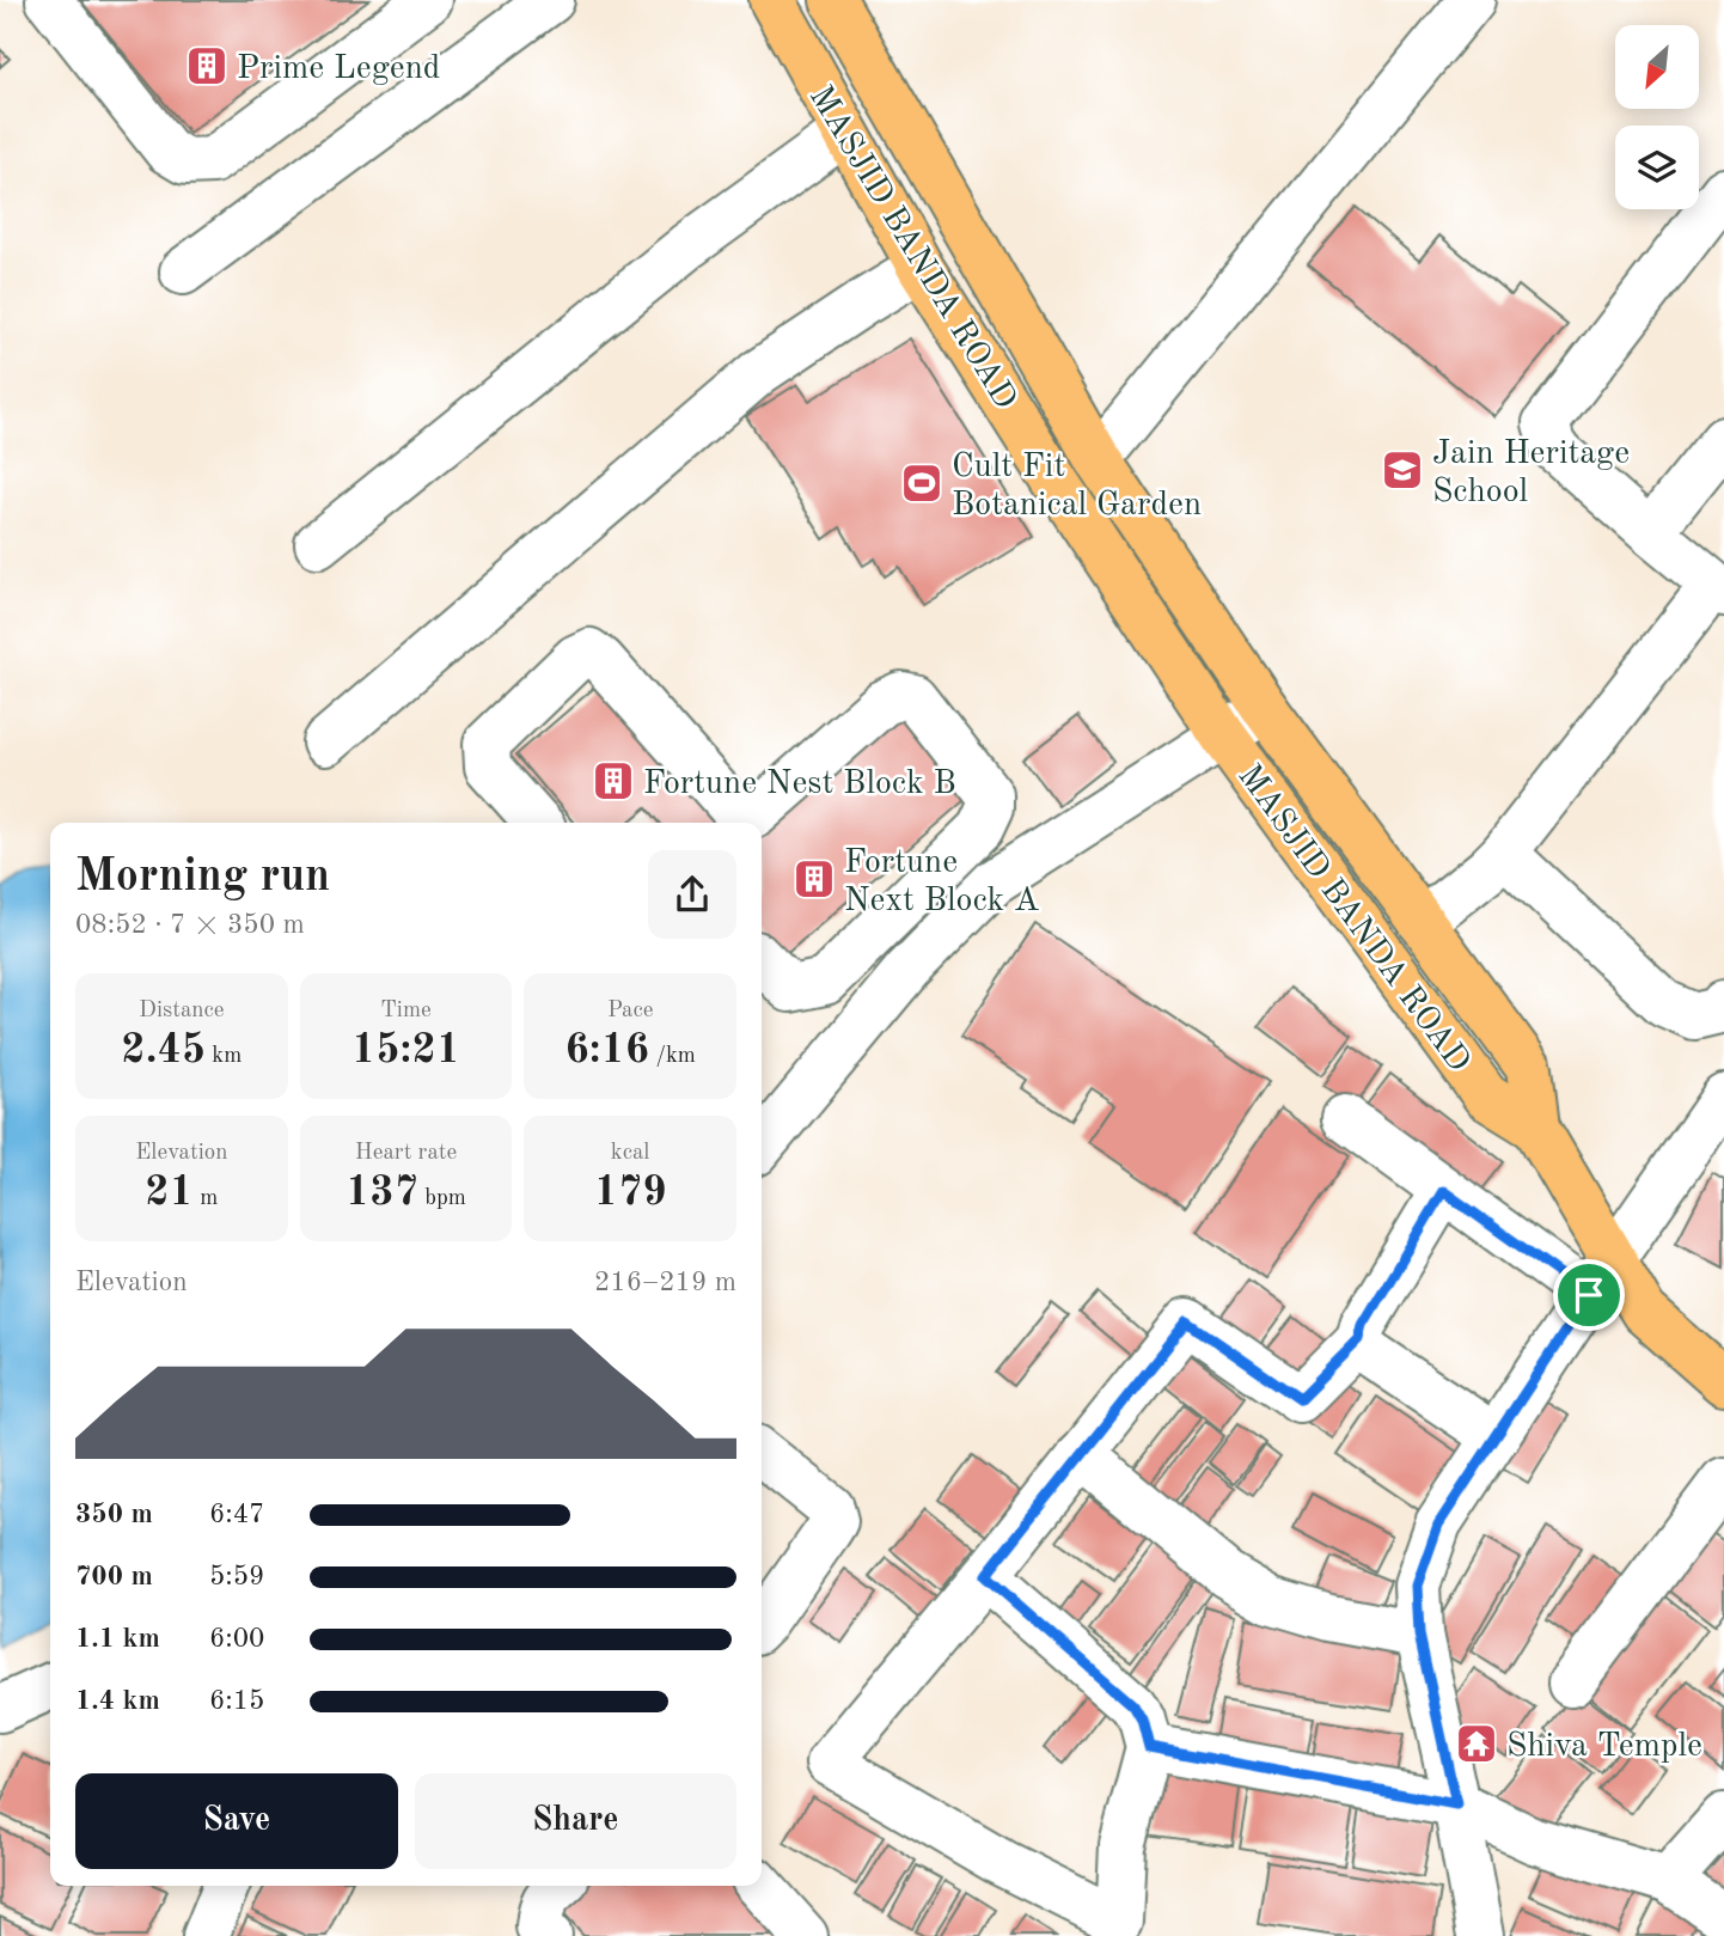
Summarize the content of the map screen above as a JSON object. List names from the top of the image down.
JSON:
{
  "streets": {
    "main road": ["MASJID BANDA ROAD"]
  },
  "places": {
    "building": ["Prime Legend", "Fortune Nest Block B", "Fortune Next Block A"],
    "school or university": ["Jain Heritage School"],
    "sports": ["Cult Fit Botanical Garden"],
    "temple": ["Shiva Temple"]
  },
  "north": "bottom left",
  "page": {
    "heading": ["Morning run", "08:52 · 7 × 350 m"],
    "stats": [
      ["Distance", "2.45 km"],
      ["Time", "15:21"],
      ["Pace", "6:16 /km"],
      ["Elevation", "21 m"],
      ["Heart rate", "137 bpm"],
      ["kcal", "179"]
    ],
    "chart": ["Elevation", "216–219 m"],
    "list": [
      {
        "name": "350 m",
        "note": "6:47"
      },
      {
        "name": "700 m",
        "note": "5:59"
      },
      {
        "name": "1.1 km",
        "note": "6:00"
      },
      {
        "name": "1.4 km",
        "note": "6:15"
      }
    ],
    "buttons": ["Save", "Share"]
  }
}
